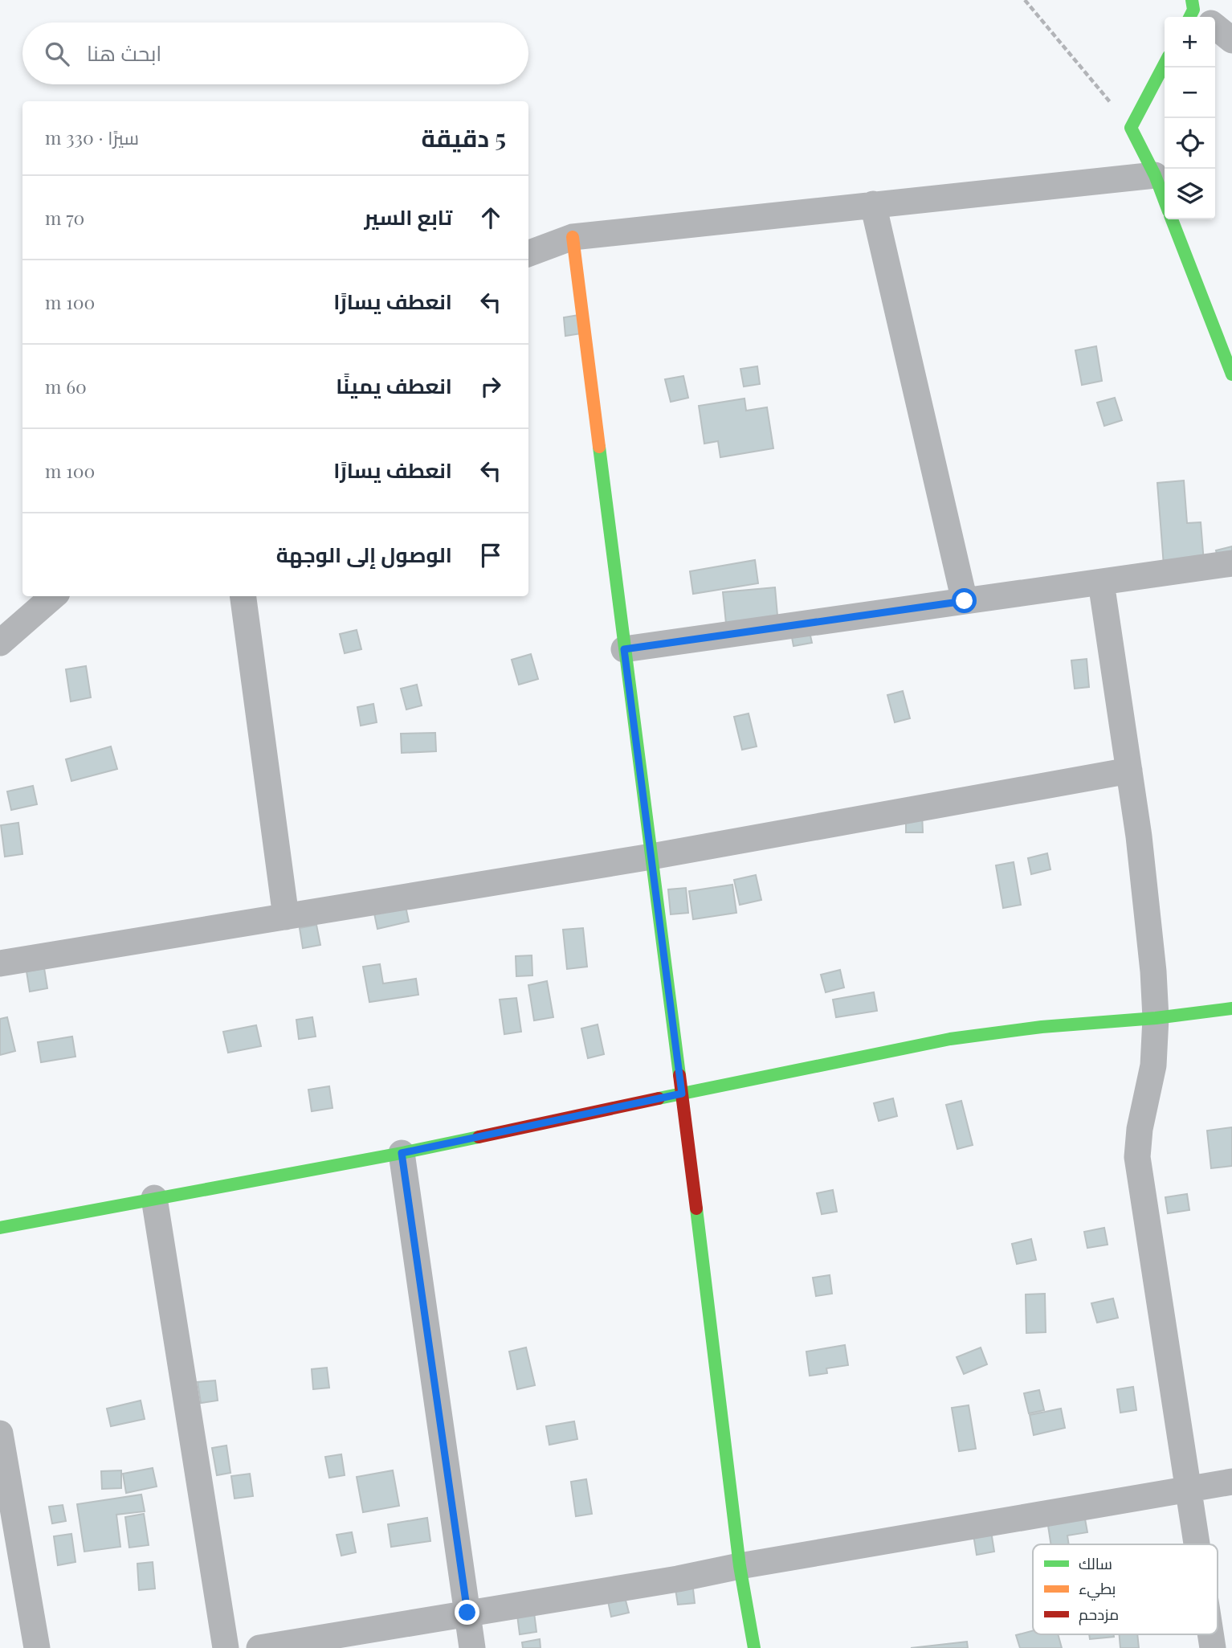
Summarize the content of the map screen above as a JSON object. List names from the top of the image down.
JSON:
{
  "legend": ["سالك", "بطيء", "مزدحم"],
  "page": {
    "map_buttons": ["+", "−"],
    "search": "ابحث هنا",
    "heading": ["5 دقيقة", "سيرًا · 330 m"],
    "list": [
      ["تابع السير", "70 m"],
      ["انعطف يسارًا", "100 m"],
      ["انعطف يمينًا", "60 m"],
      ["انعطف يسارًا", "100 m"],
      "الوصول إلى الوجهة"
    ]
  }
}
